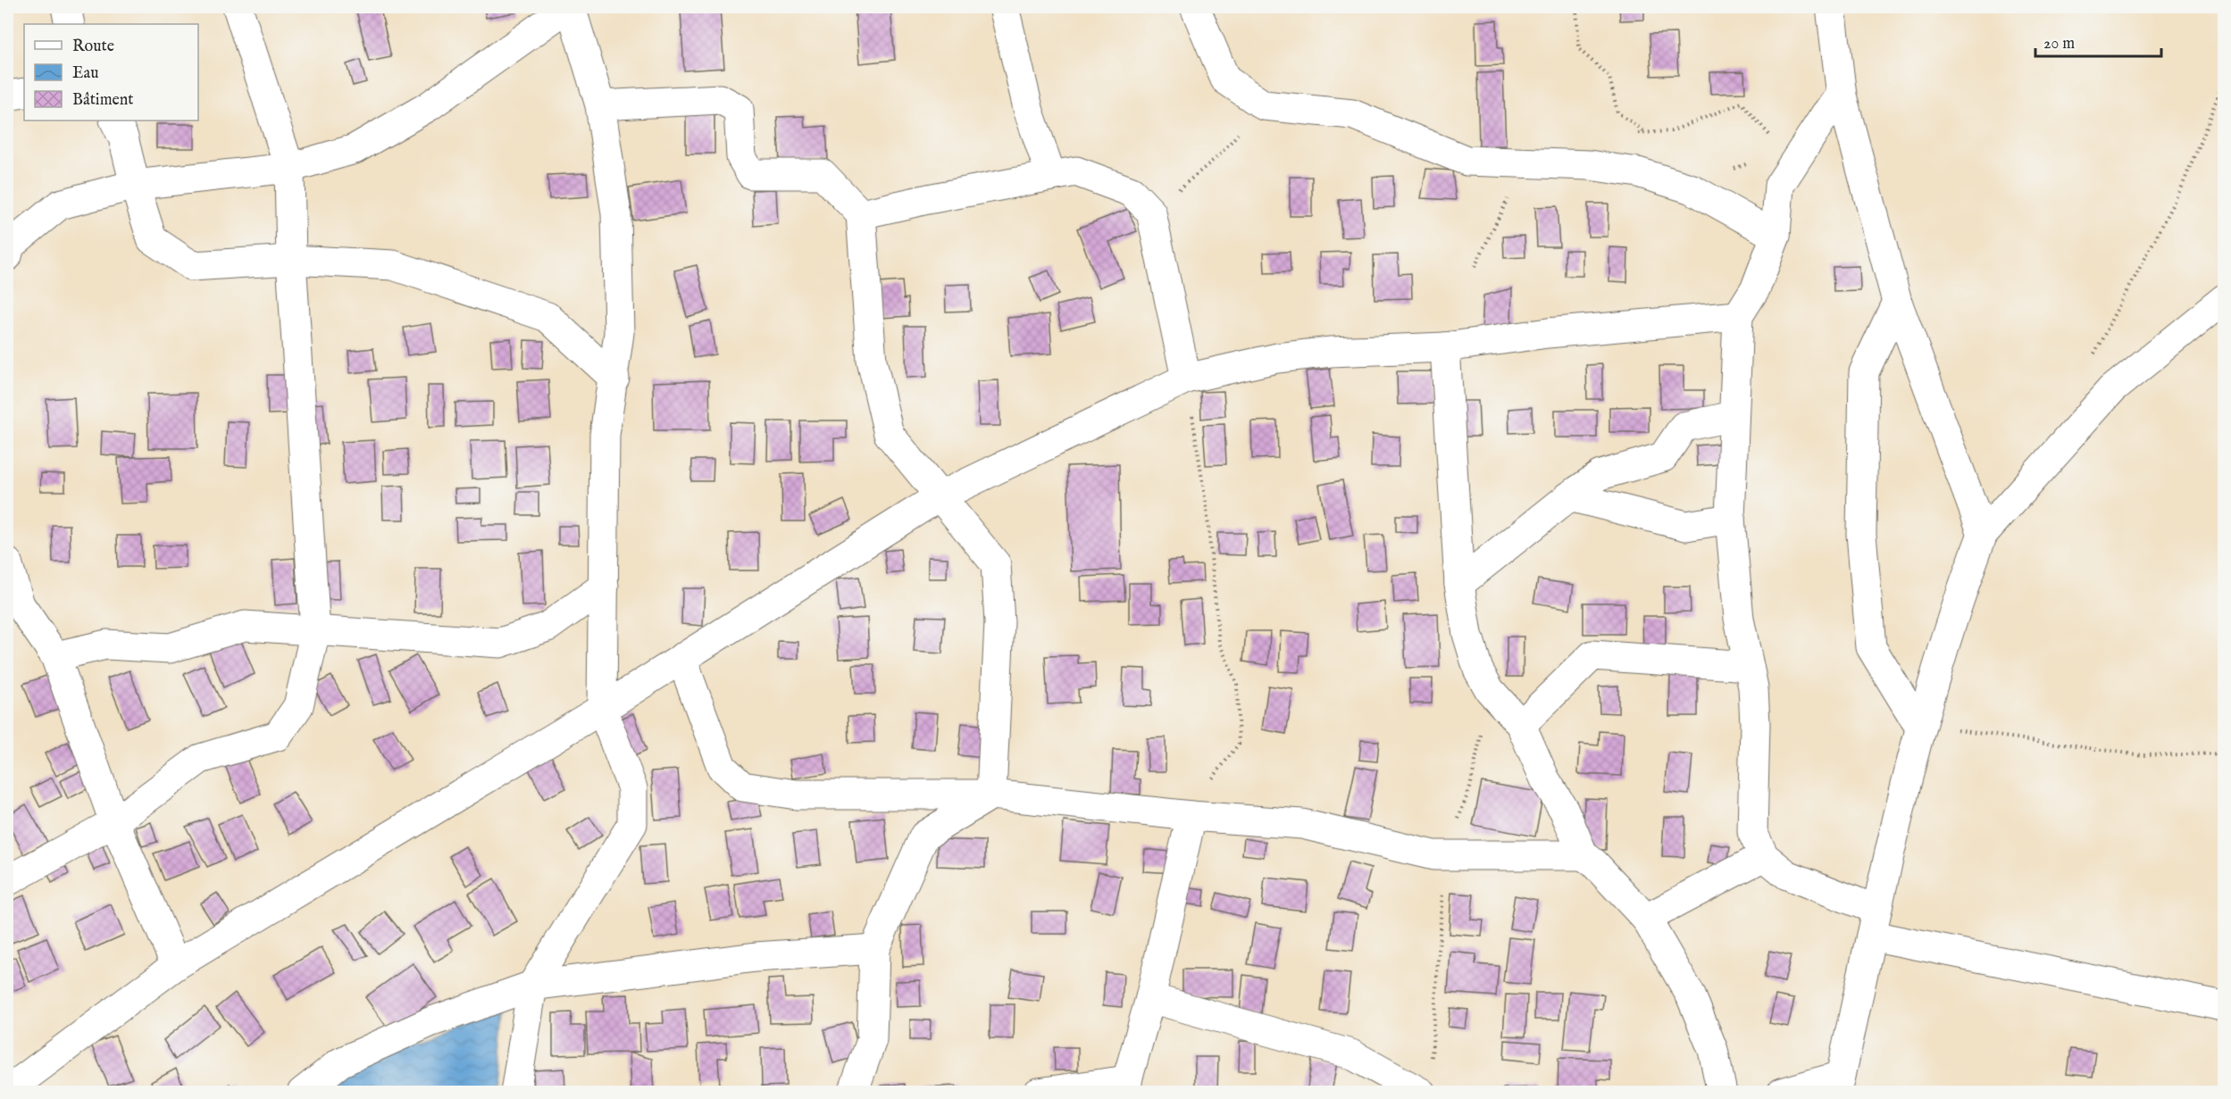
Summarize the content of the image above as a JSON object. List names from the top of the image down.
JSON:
{
  "legend": ["Route", "Eau", "Bâtiment"],
  "scale_bar": "20 m"
}
